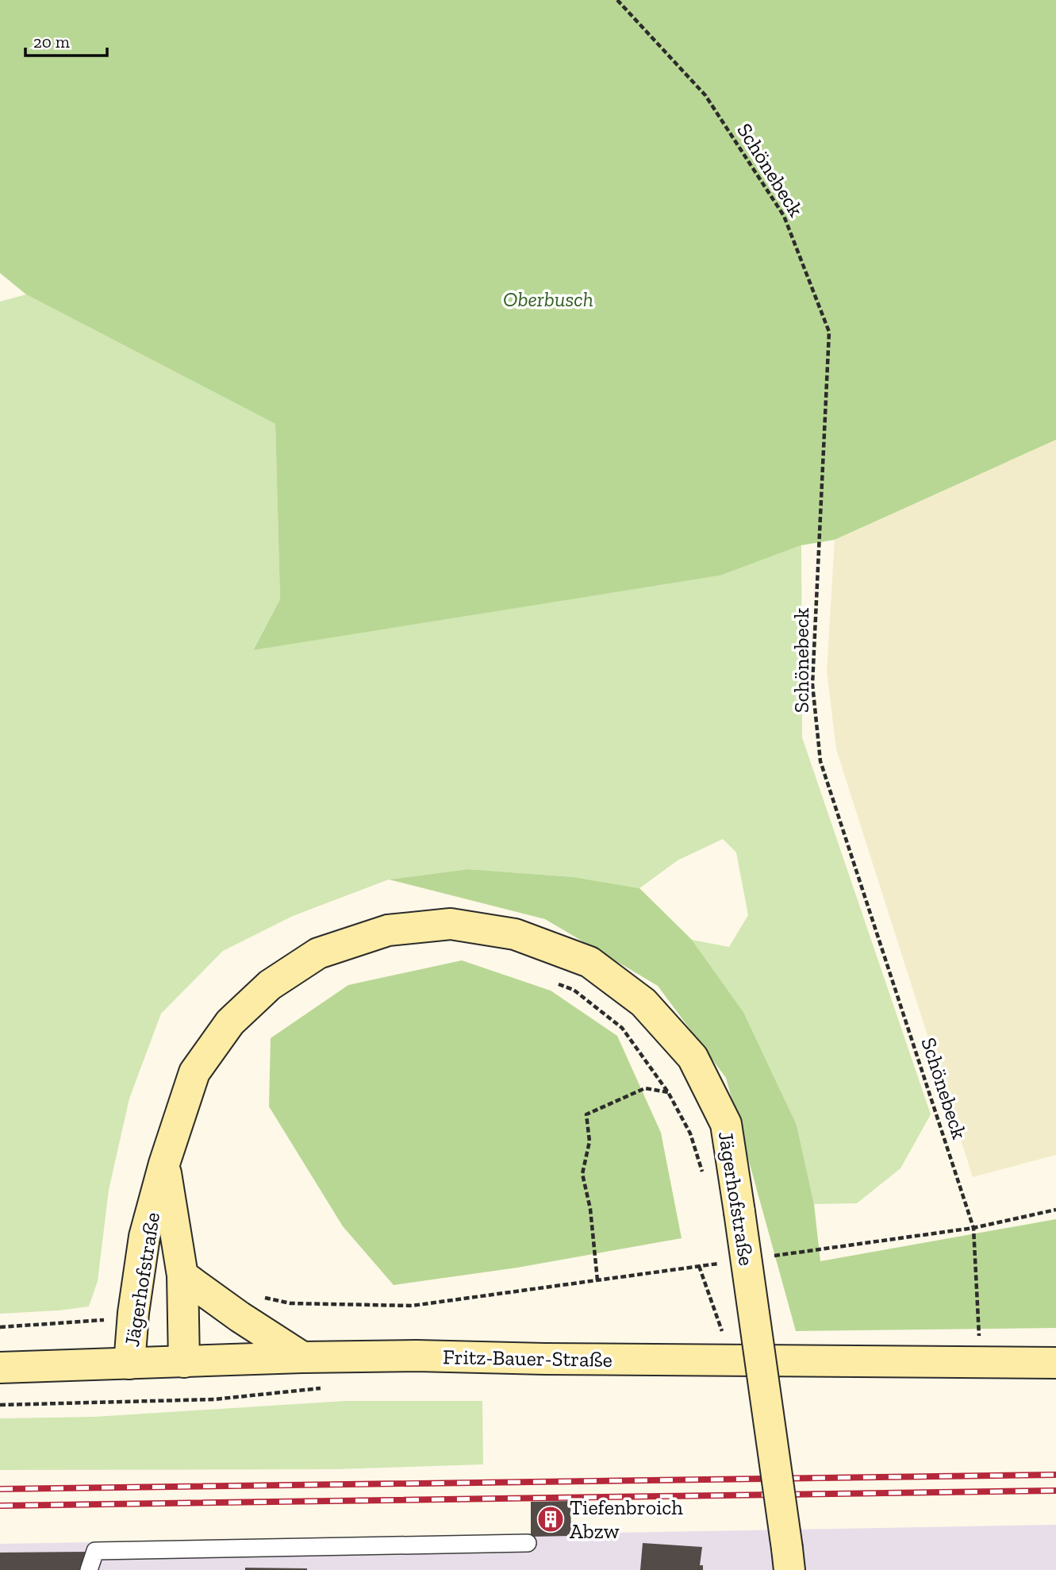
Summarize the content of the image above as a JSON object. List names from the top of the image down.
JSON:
{
  "streets": {
    "street": ["Jägerhofstraße", "Fritz-Bauer-Straße"],
    "path": ["Schönebeck"]
  },
  "crossings": [
    ["Schönebeck", "Fritz-Bauer-Straße"],
    ["Jägerhofstraße", "Fritz-Bauer-Straße"]
  ],
  "parks": ["Oberbusch"],
  "places": {
    "building": ["Tiefenbroich Abzw"]
  },
  "scale_bar": "20 m"
}
